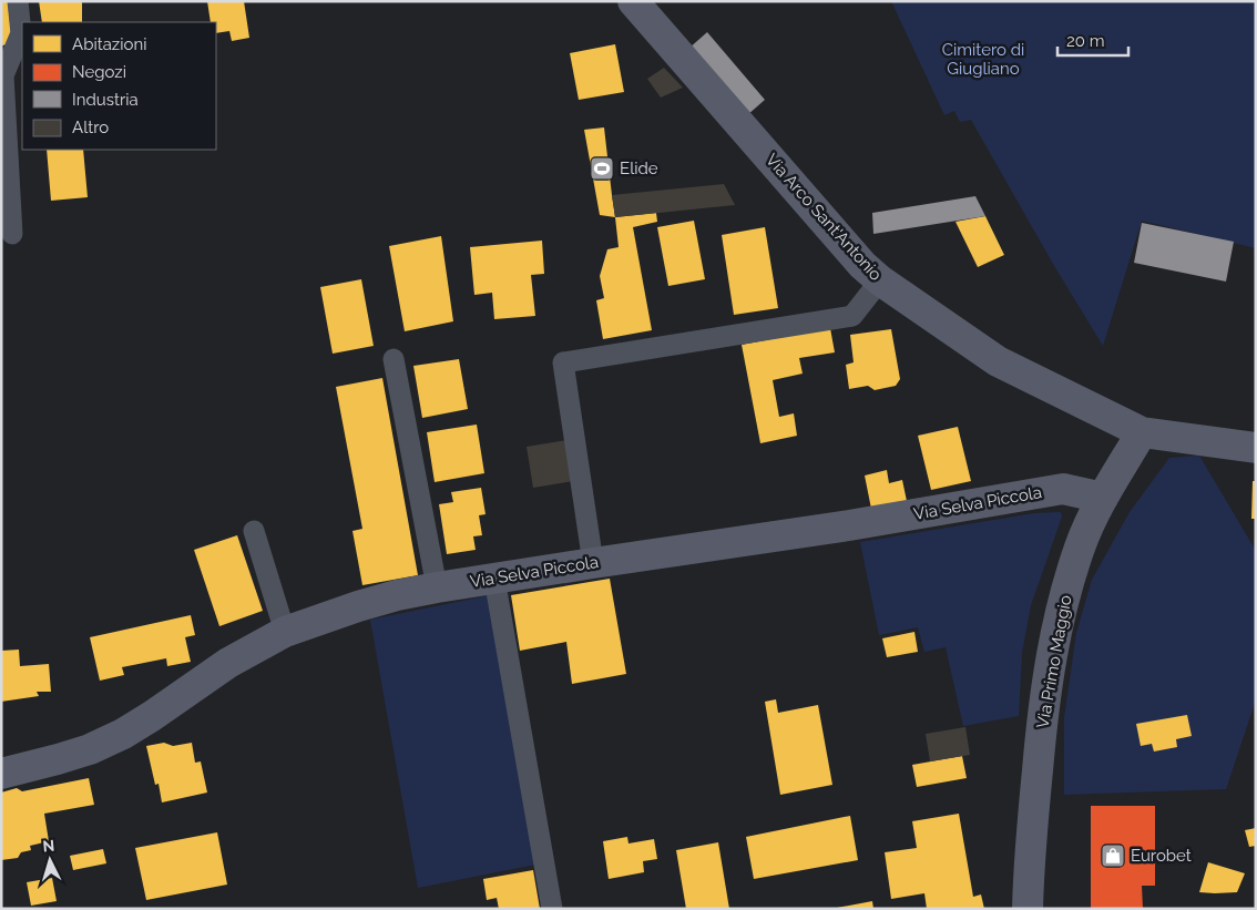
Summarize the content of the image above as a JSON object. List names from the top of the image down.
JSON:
{
  "streets": {
    "street": ["Via Arco Sant'Antonio", "Via Selva Piccola", "Via Primo Maggio"]
  },
  "crossings": [
    ["Via Arco Sant'Antonio", "Via Primo Maggio"],
    ["Via Selva Piccola", "Via Primo Maggio"]
  ],
  "parks": ["Cimitero di Giugliano"],
  "places": {
    "sports": ["Elide"],
    "shop": ["Eurobet"]
  },
  "legend": [
    "Abitazioni",
    "Negozi",
    "Industria",
    "Altro"
  ],
  "scale_bar": "20 m",
  "north": "top"
}
